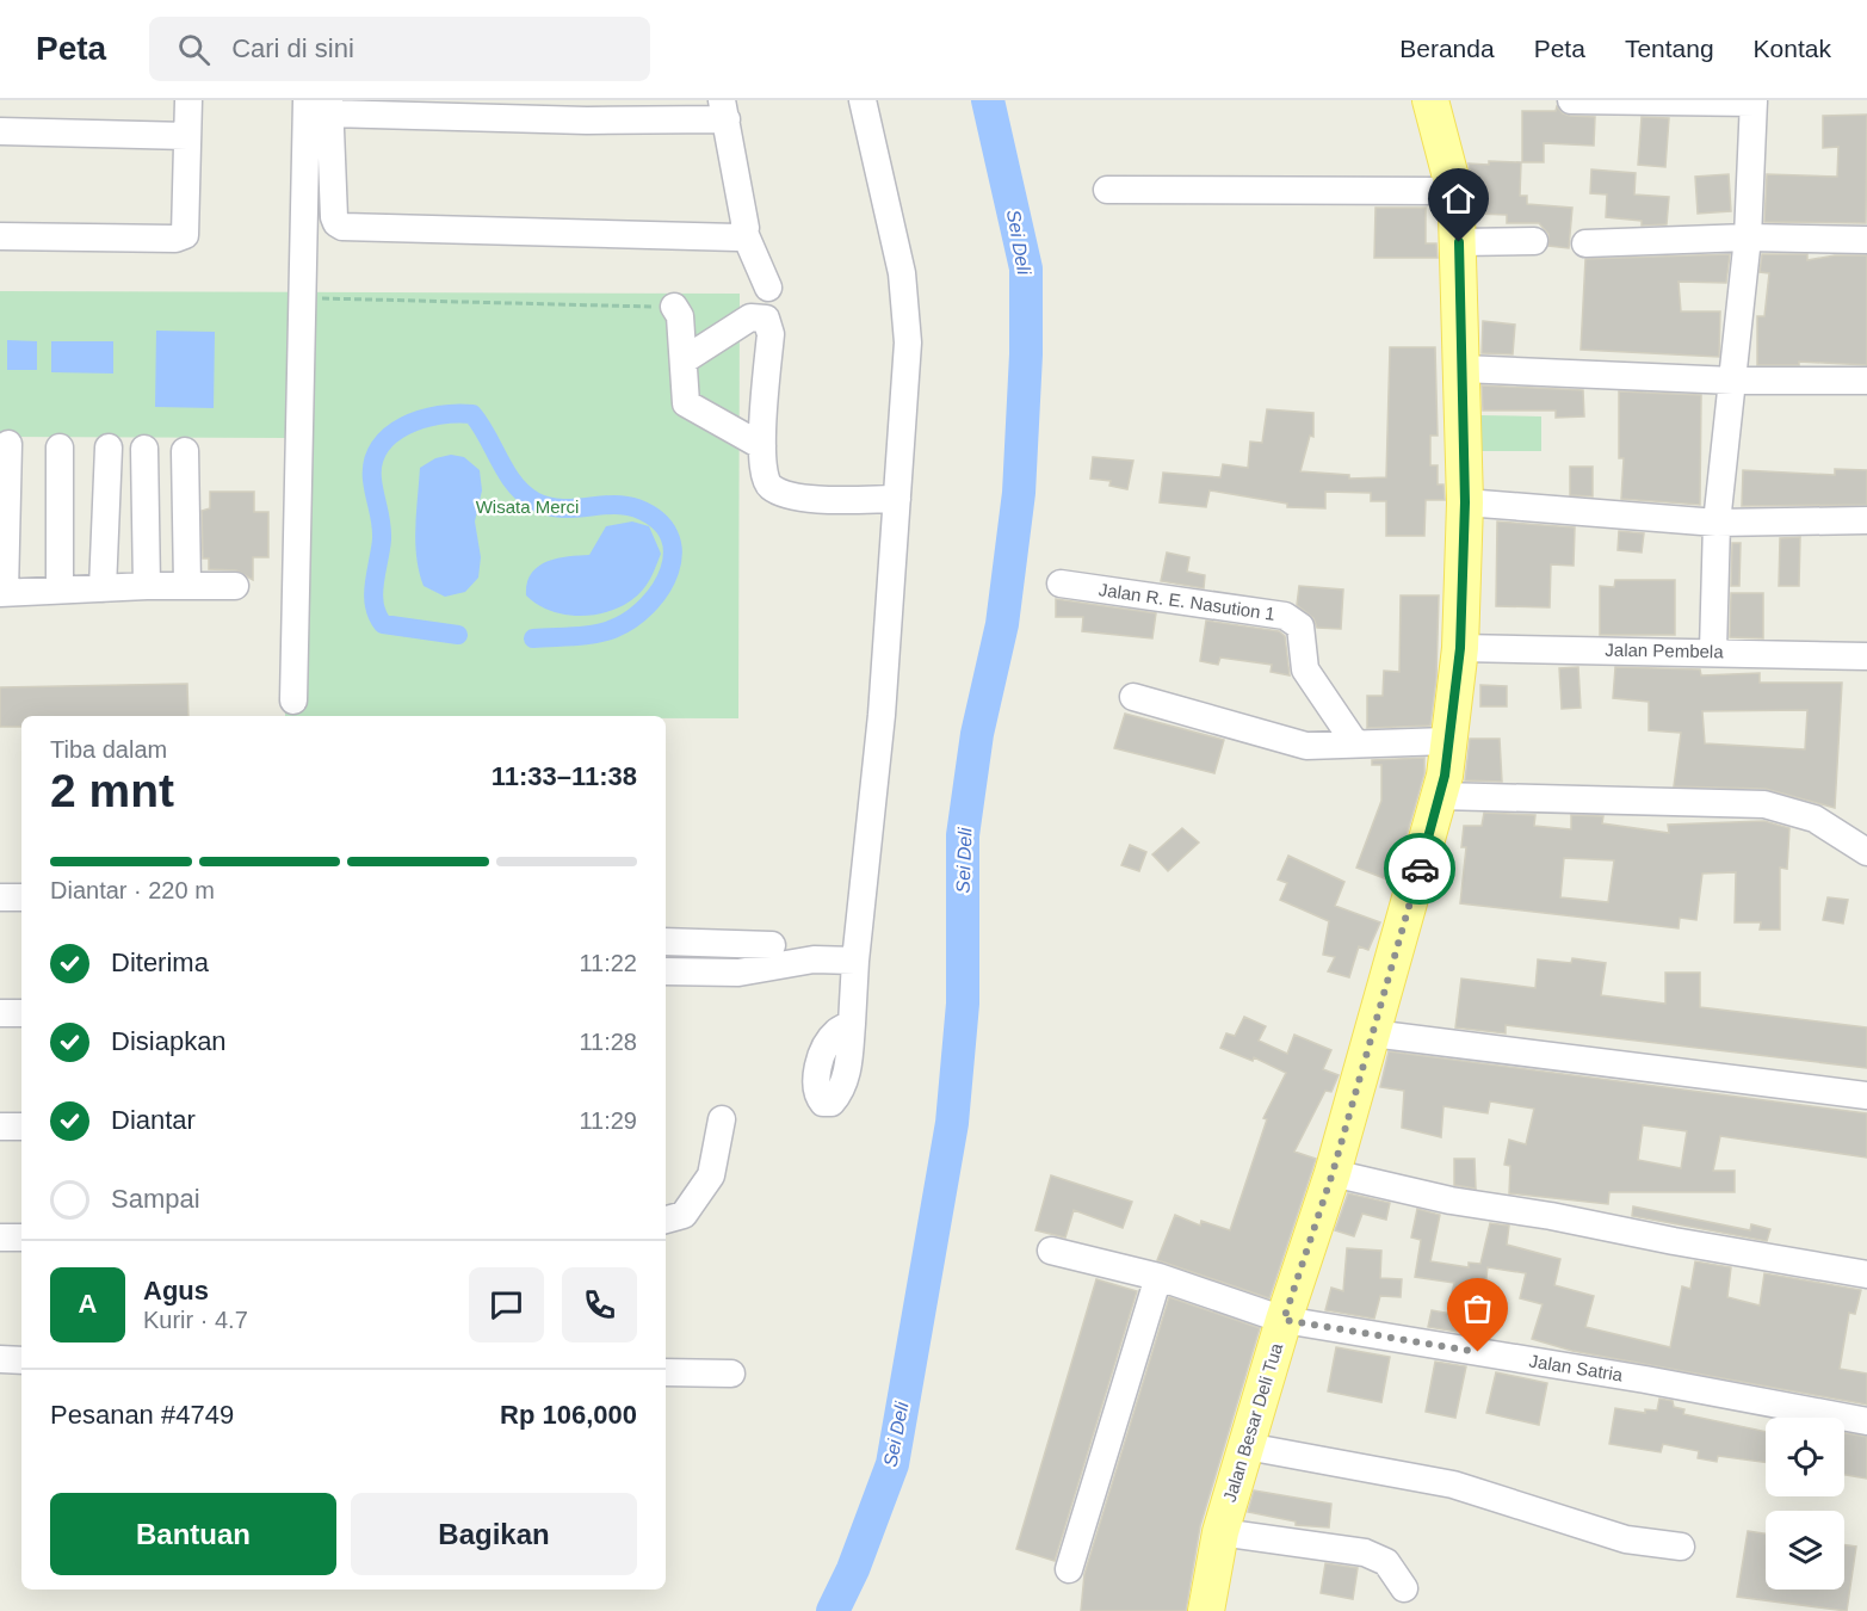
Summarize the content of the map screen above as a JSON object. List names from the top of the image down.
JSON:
{
  "streets": {
    "main road": ["Jalan Besar Deli Tua"],
    "street": ["Jalan R. E. Nasution 1", "Jalan Pembela", "Jalan Satria"]
  },
  "crossings": [
    ["Jalan Pembela", "Jalan Besar Deli Tua"],
    ["Jalan Satria", "Jalan Besar Deli Tua"]
  ],
  "water": ["Sei Deli"],
  "parks": ["Wisata Merci"],
  "page": {
    "header": "Peta",
    "search": "Cari di sini",
    "nav": [
      "Beranda",
      "Peta",
      "Tentang",
      "Kontak"
    ],
    "heading": ["2 mnt", "Tiba dalam", "11:33–11:38"],
    "panel": [
      "Agus",
      "Kurir · 4.7",
      "Pesanan #4749",
      "Rp 106,000"
    ],
    "bar": "Diantar · 220 m",
    "list": [
      ["Diterima", "11:22"],
      ["Disiapkan", "11:28"],
      ["Diantar", "11:29"],
      "Sampai"
    ],
    "round": "A",
    "buttons": ["Bantuan", "Bagikan"]
  }
}
